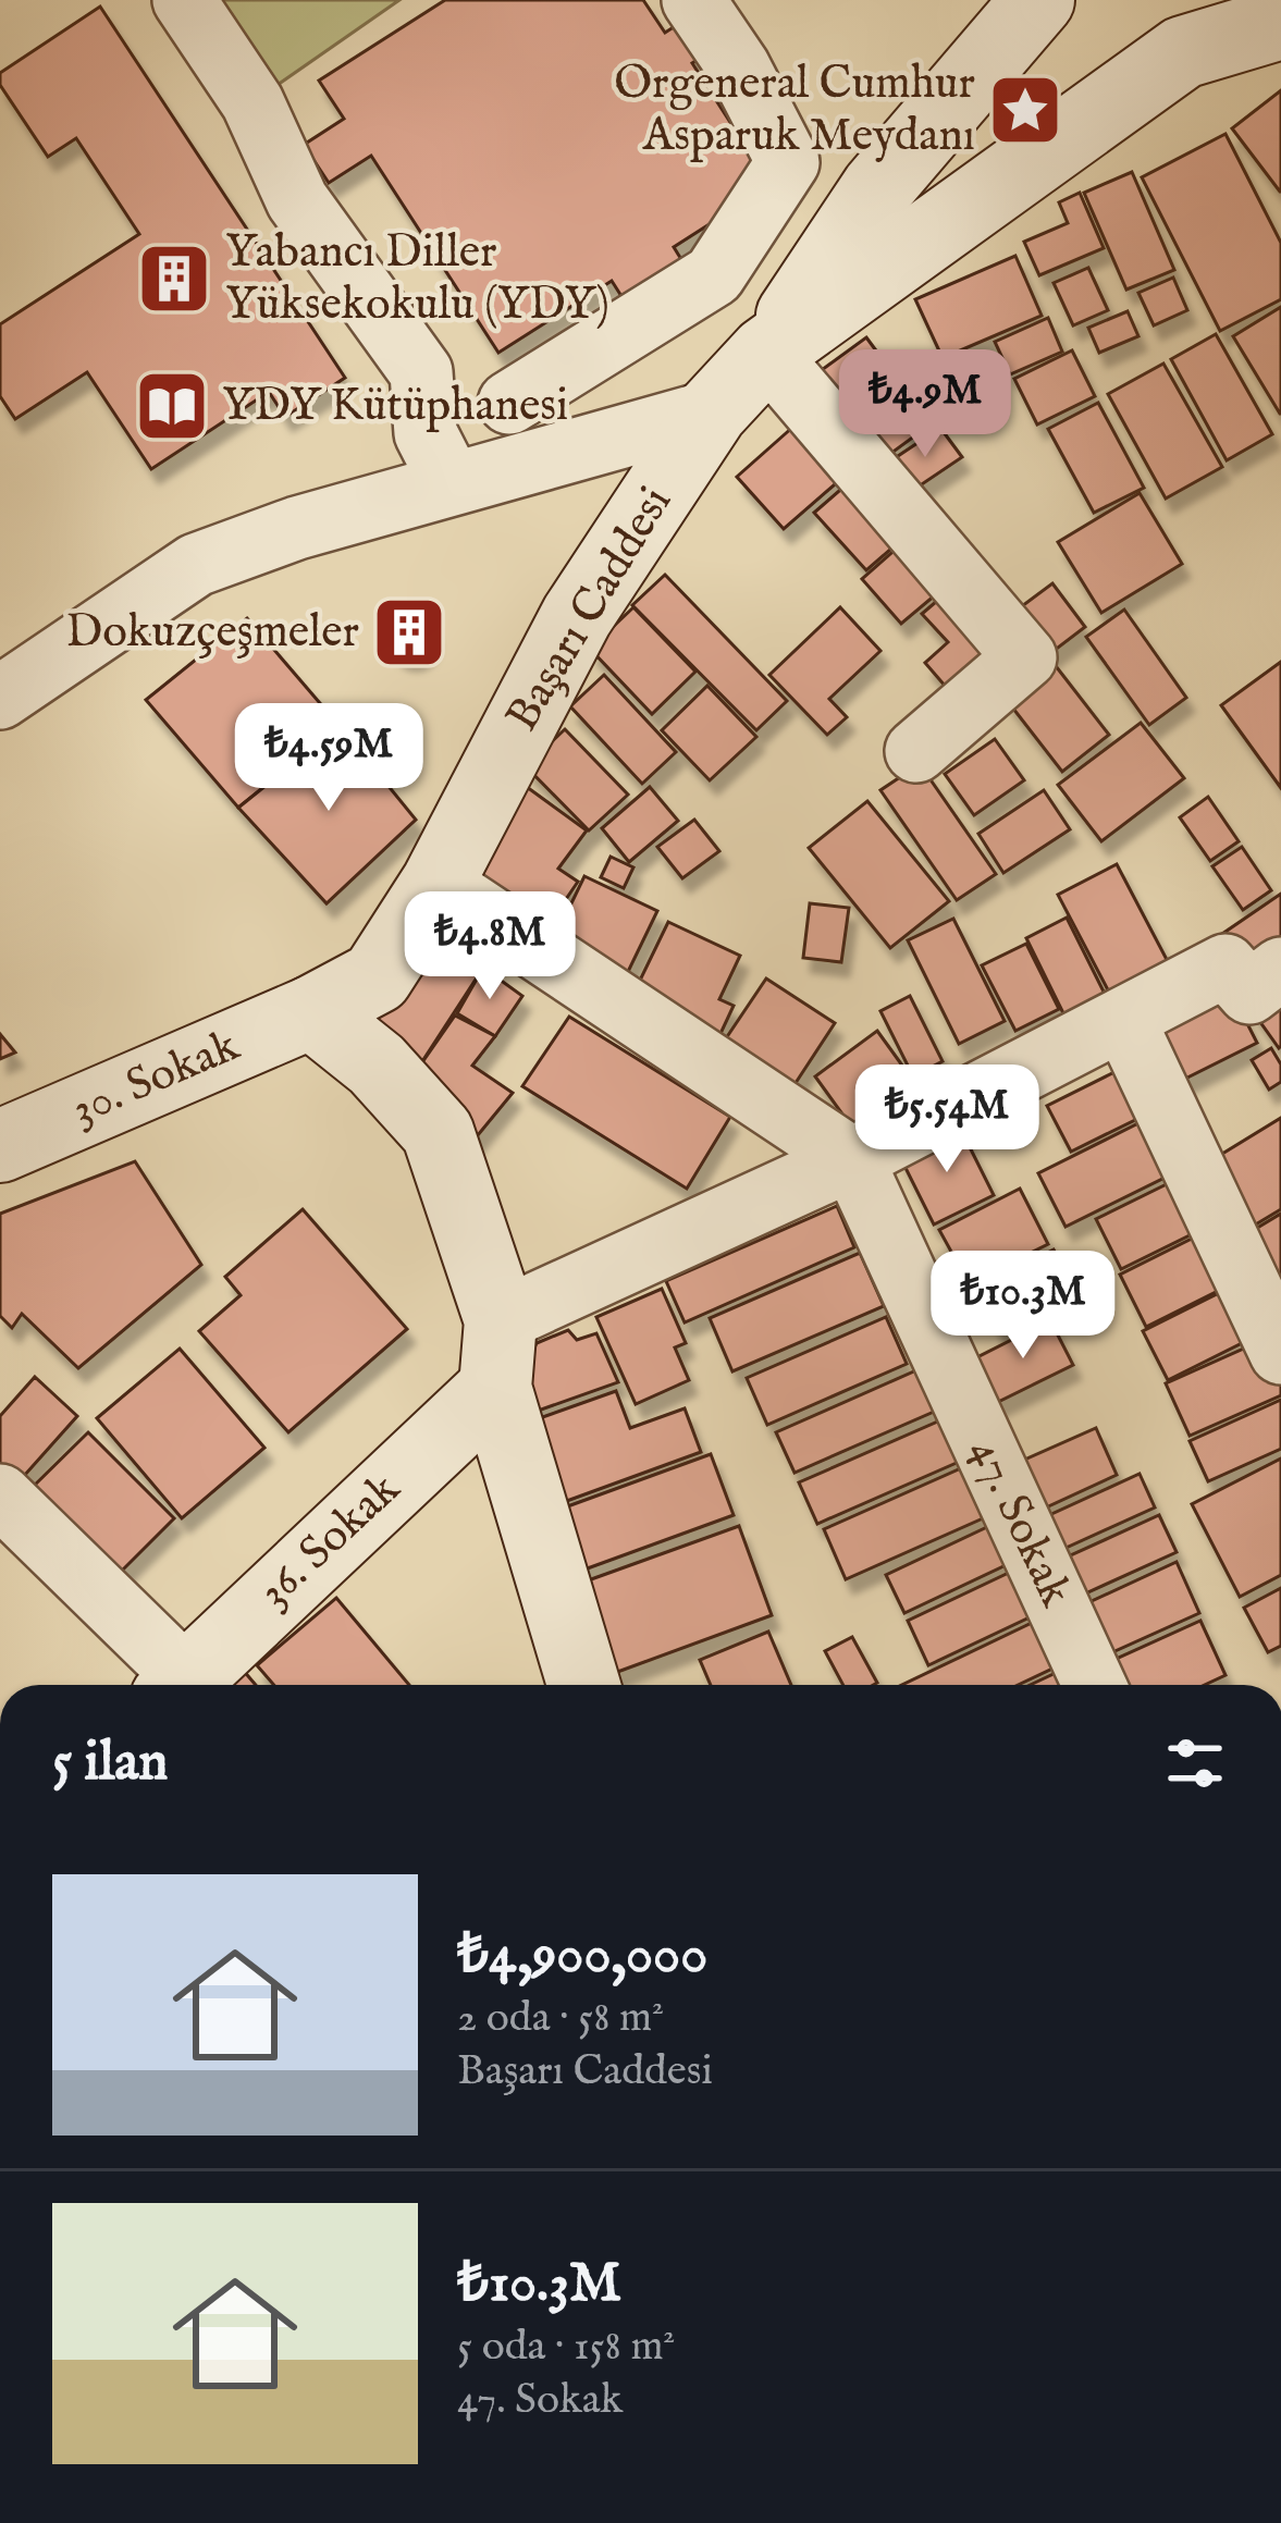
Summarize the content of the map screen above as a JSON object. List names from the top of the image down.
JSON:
{
  "streets": {
    "main road": ["Başarı Caddesi", "30. Sokak", "36. Sokak"],
    "street": ["47. Sokak"]
  },
  "crossings": [
    ["Başarı Caddesi", "30. Sokak"]
  ],
  "places": {
    "place": ["Orgeneral Cumhur Asparuk Meydanı"],
    "building": ["Yabancı Diller Yüksekokulu (YDY)", "Dokuzçeşmeler"],
    "library": ["YDY Kütüphanesi"]
  },
  "page": {
    "price": [
      "₺4.9M",
      "₺4.59M",
      "₺4.8M",
      "₺5.54M",
      "₺10.3M"
    ],
    "heading": "5 ilan",
    "list": [
      {
        "name": "₺4,900,000",
        "note": "2 oda · 58 m² · Başarı Caddesi"
      },
      {
        "name": "₺10.3M",
        "note": "5 oda · 158 m² · 47. Sokak"
      }
    ]
  }
}
